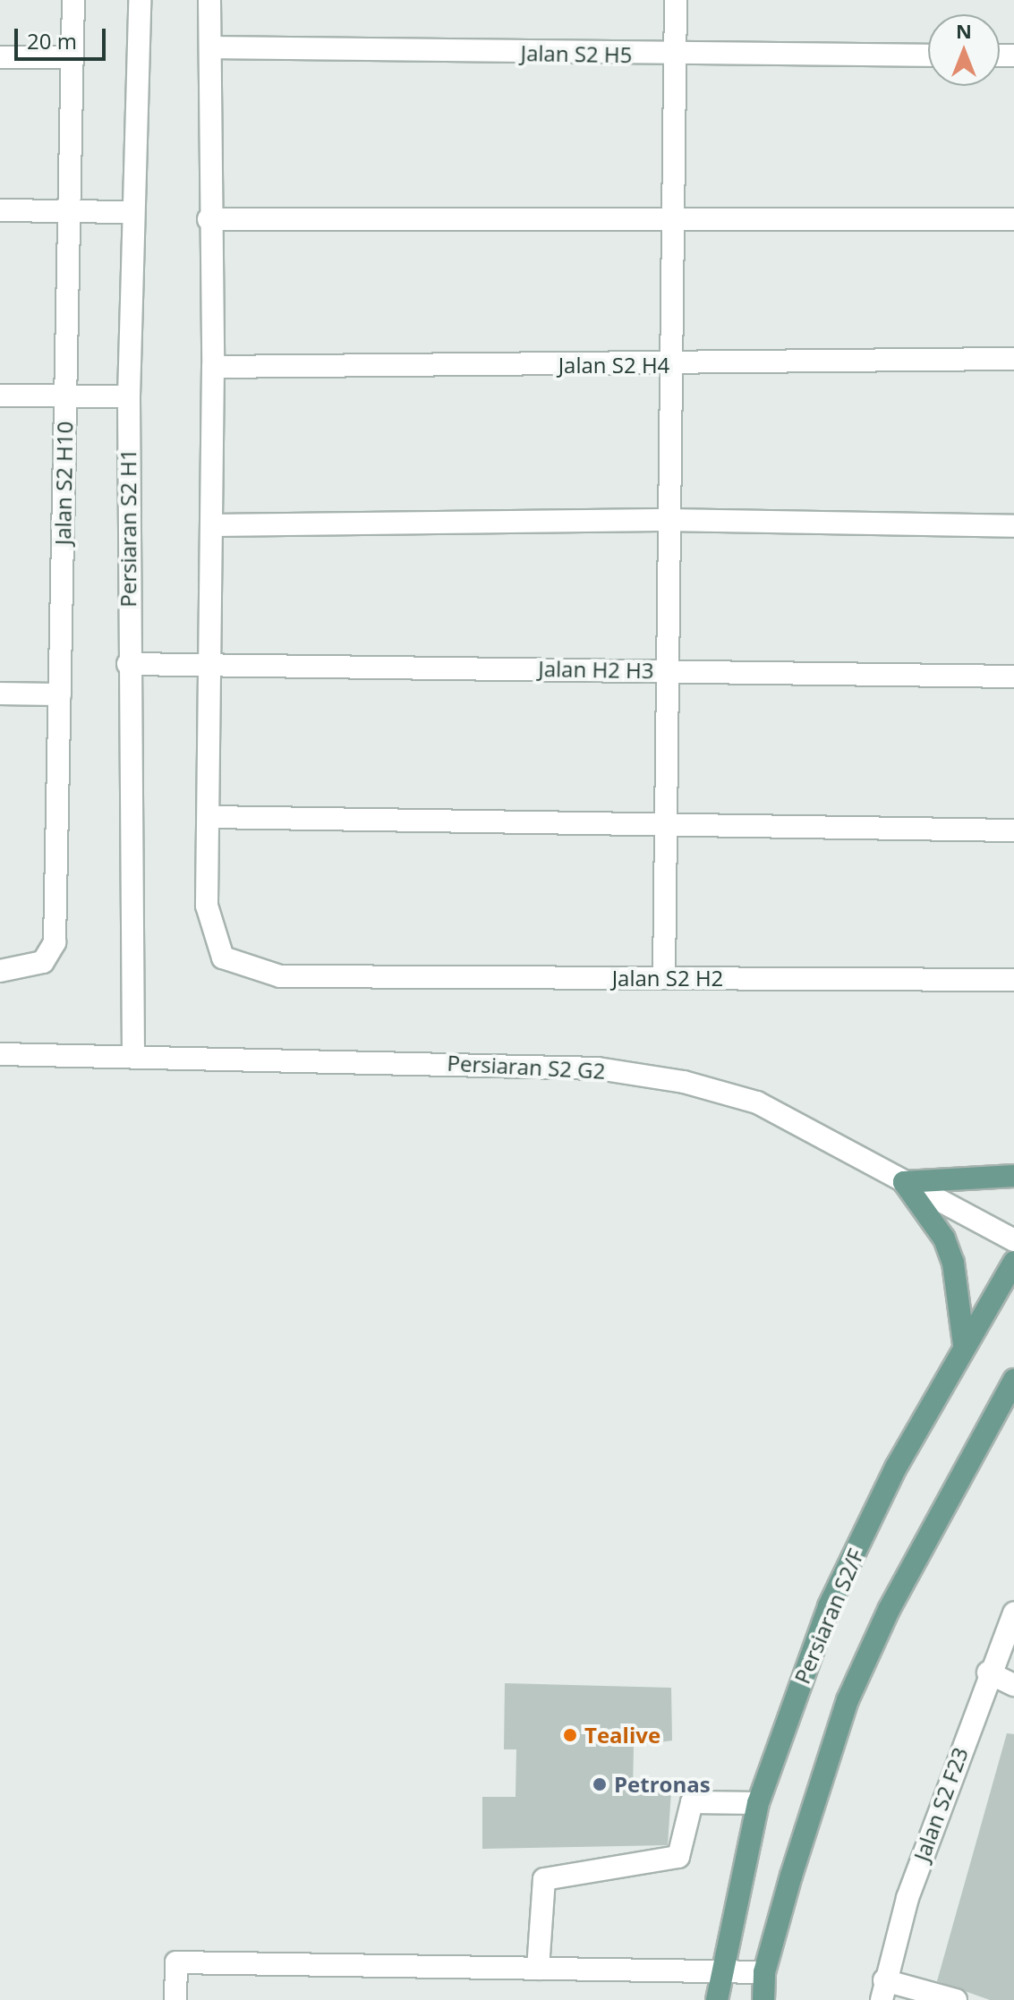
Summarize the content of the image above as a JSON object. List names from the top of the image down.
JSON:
{
  "streets": {
    "main road": ["Persiaran S2/F"],
    "street": [
      "Jalan S2 H5",
      "Jalan S2 H4",
      "Jalan S2 H10",
      "Persiaran S2 H1",
      "Jalan H2 H3",
      "Jalan S2 H2",
      "Persiaran S2 G2",
      "Jalan S2 F23"
    ]
  },
  "crossings": [
    ["Persiaran S2 H1", "Jalan H2 H3"],
    ["Persiaran S2 H1", "Persiaran S2 G2"]
  ],
  "places": ["Tealive", "Petronas"],
  "scale_bar": "20 m",
  "north": "top"
}
